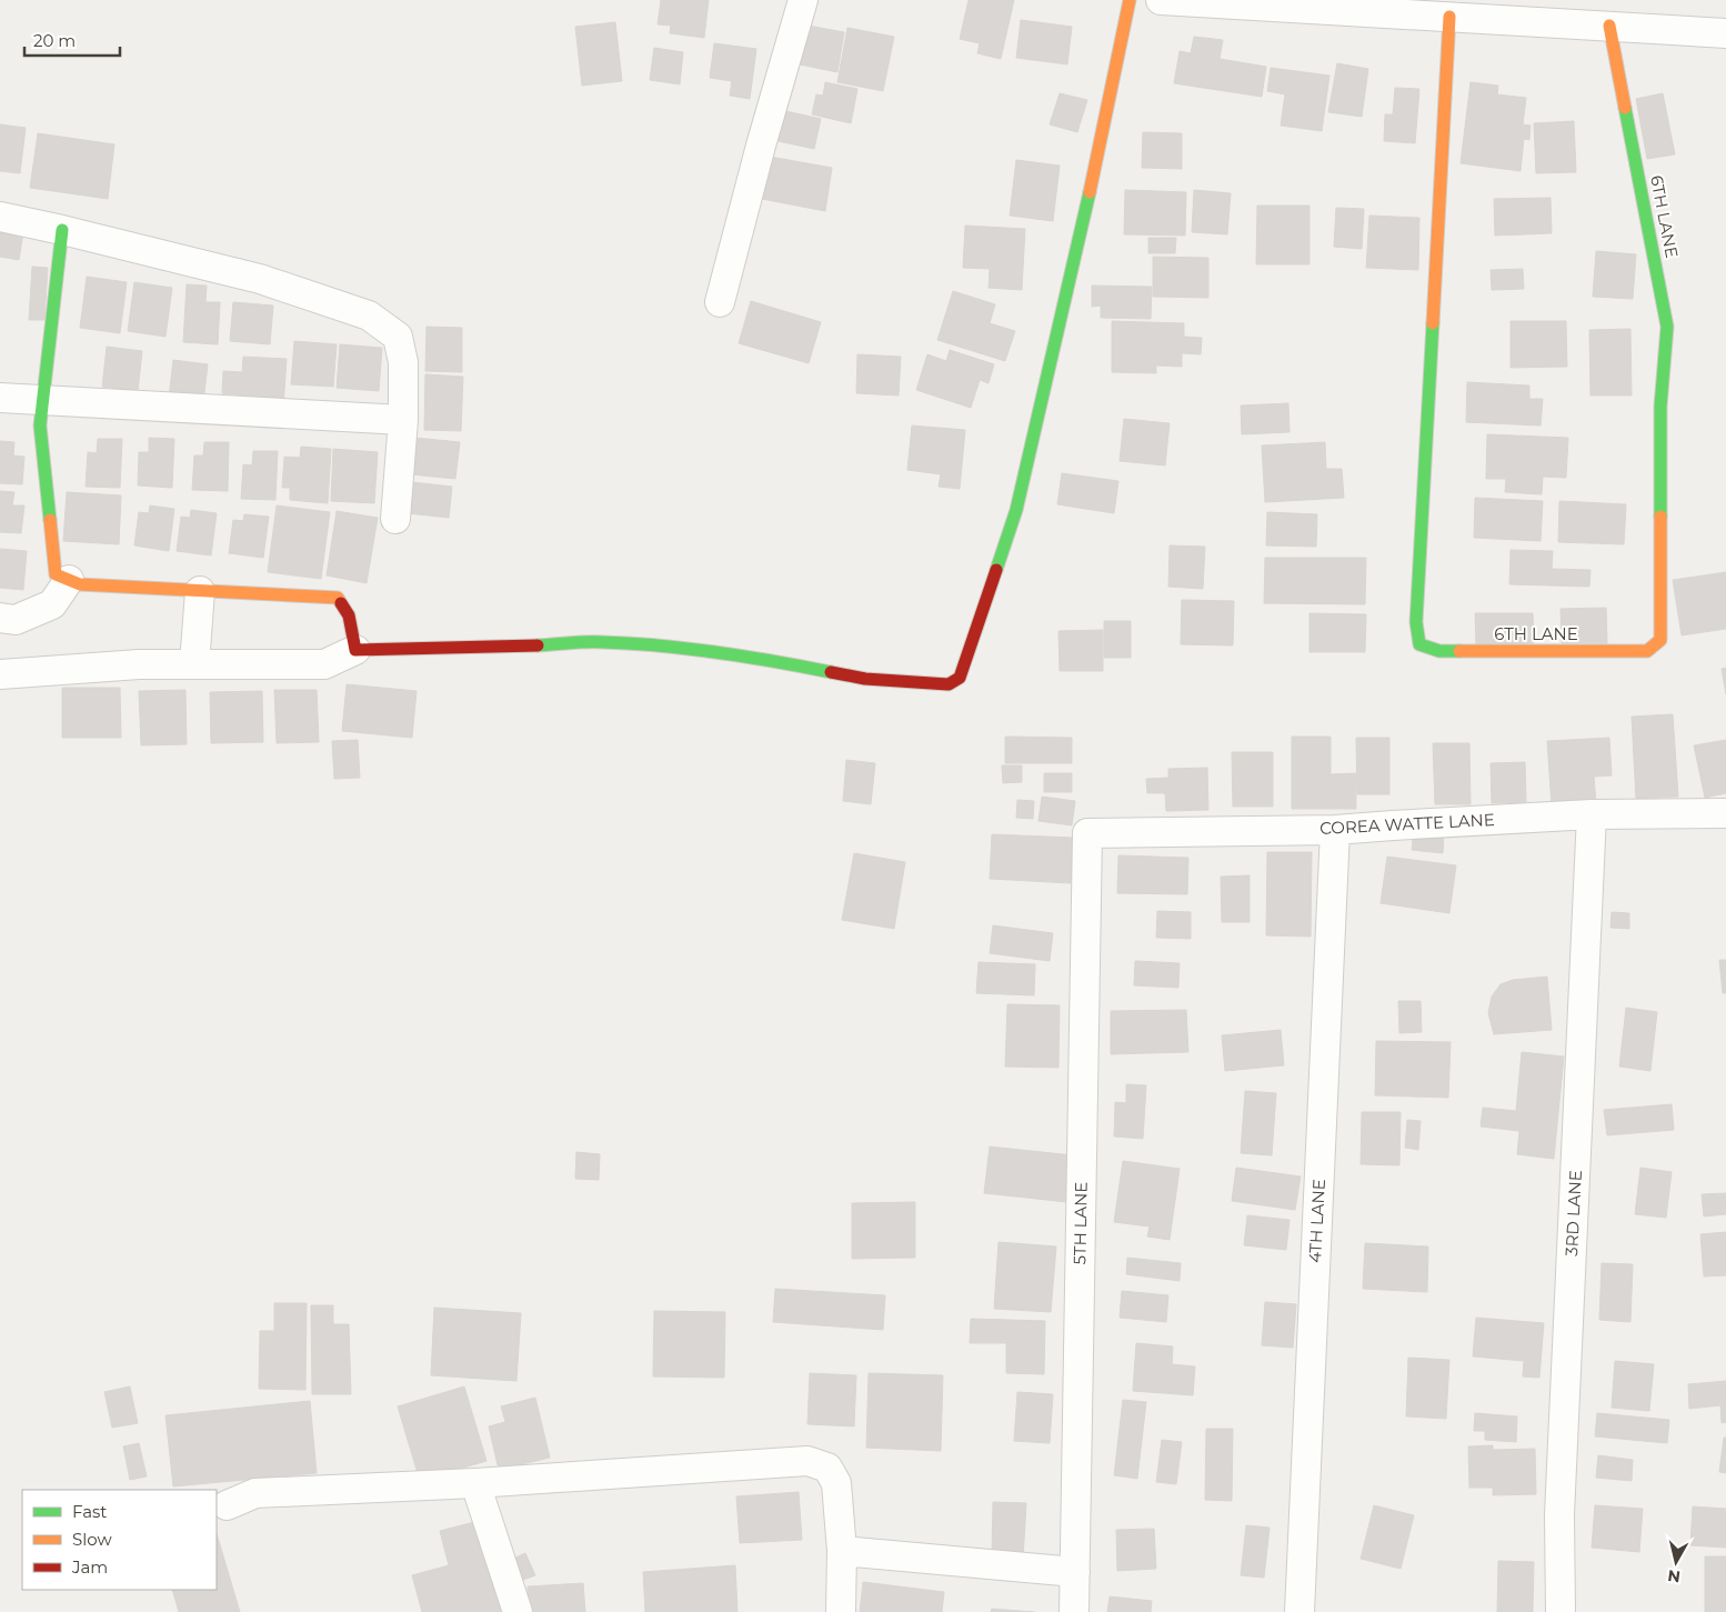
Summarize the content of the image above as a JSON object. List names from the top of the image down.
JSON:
{
  "streets": {
    "street": [
      "6TH LANE",
      "COREA WATTE LANE",
      "3RD LANE",
      "4TH LANE",
      "5TH LANE"
    ]
  },
  "crossings": [
    ["COREA WATTE LANE", "3RD LANE"],
    ["COREA WATTE LANE", "4TH LANE"],
    ["COREA WATTE LANE", "5TH LANE"]
  ],
  "legend": ["Fast", "Slow", "Jam"],
  "scale_bar": "20 m",
  "north": "bottom"
}
